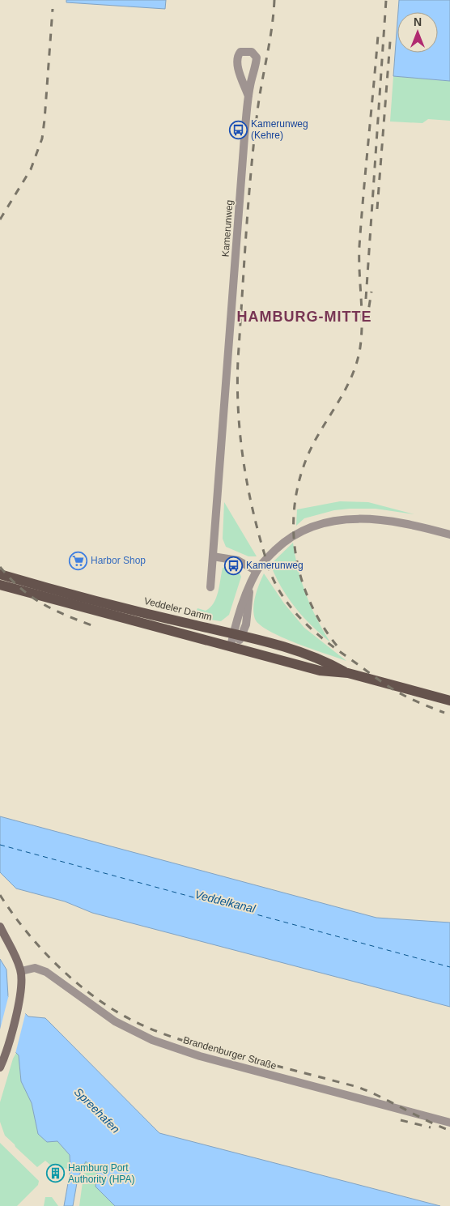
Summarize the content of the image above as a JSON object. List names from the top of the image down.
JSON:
{
  "streets": {
    "main road": ["Veddeler Damm"],
    "street": ["Kamerunweg", "Brandenburger Straße"]
  },
  "districts": ["HAMBURG-MITTE"],
  "water": ["Veddelkanal", "Spreehafen"],
  "places": {
    "bus stop": ["Kamerunweg (Kehre)", "Kamerunweg"],
    "supermarket": ["Harbor Shop"],
    "building": ["Hamburg Port Authority (HPA)"]
  },
  "north": "top"
}
